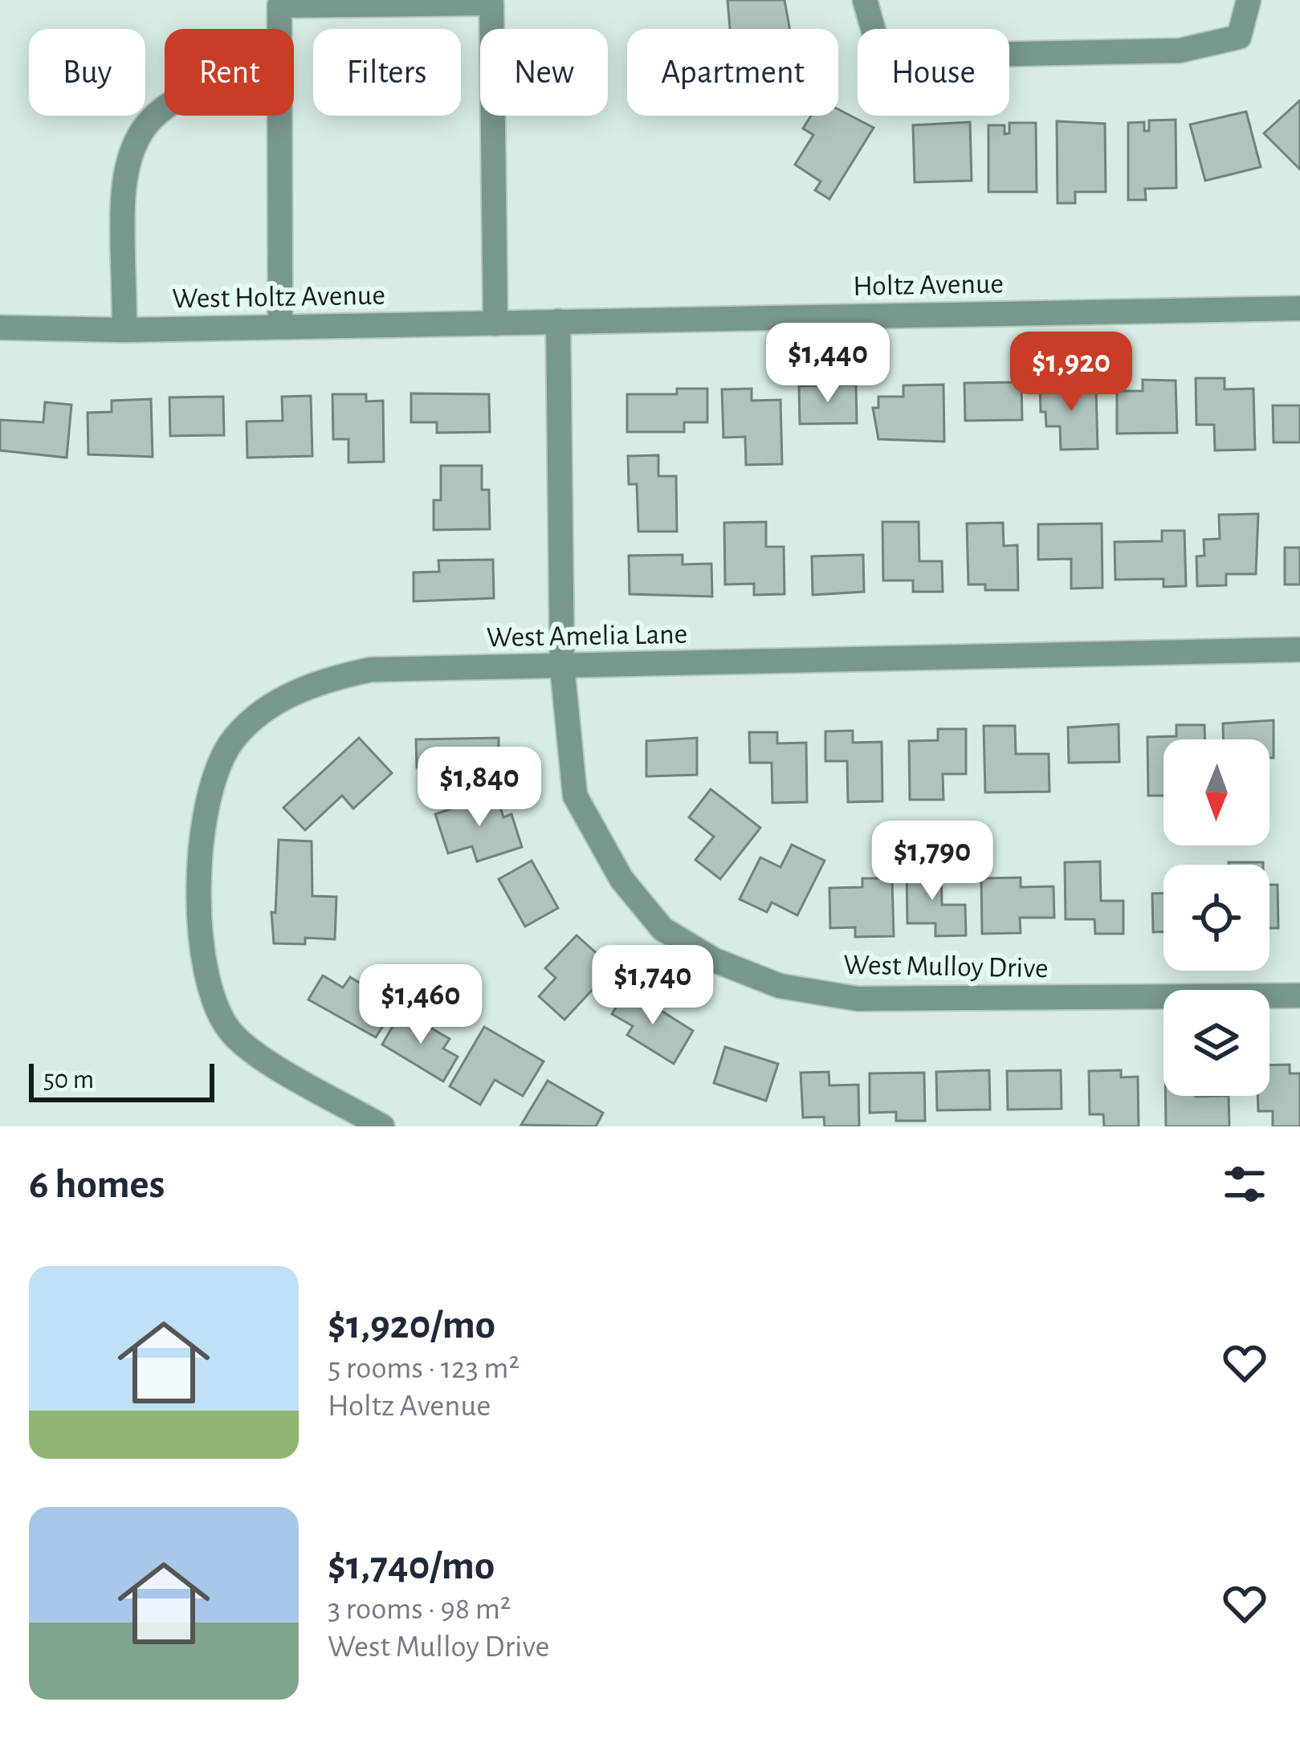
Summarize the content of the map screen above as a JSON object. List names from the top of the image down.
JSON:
{
  "streets": {
    "street": [
      "Holtz Avenue",
      "West Holtz Avenue",
      "West Amelia Lane",
      "West Mulloy Drive"
    ]
  },
  "crossings": [
    ["Holtz Avenue", "West Holtz Avenue"],
    ["Holtz Avenue", "West Mulloy Drive"],
    ["West Holtz Avenue", "West Mulloy Drive"],
    ["West Amelia Lane", "West Mulloy Drive"]
  ],
  "scale_bar": "50 m",
  "north": "bottom",
  "page": {
    "chip": [
      "Buy",
      "Rent",
      "Filters",
      "New",
      "Apartment",
      "House"
    ],
    "price": [
      "$1,440",
      "$1,920",
      "$1,840",
      "$1,790",
      "$1,740",
      "$1,460"
    ],
    "scale": "50 m",
    "heading": "6 homes",
    "list": [
      {
        "name": "$1,920/mo",
        "note": "5 rooms · 123 m² · Holtz Avenue"
      },
      {
        "name": "$1,740/mo",
        "note": "3 rooms · 98 m² · West Mulloy Drive"
      }
    ]
  }
}
